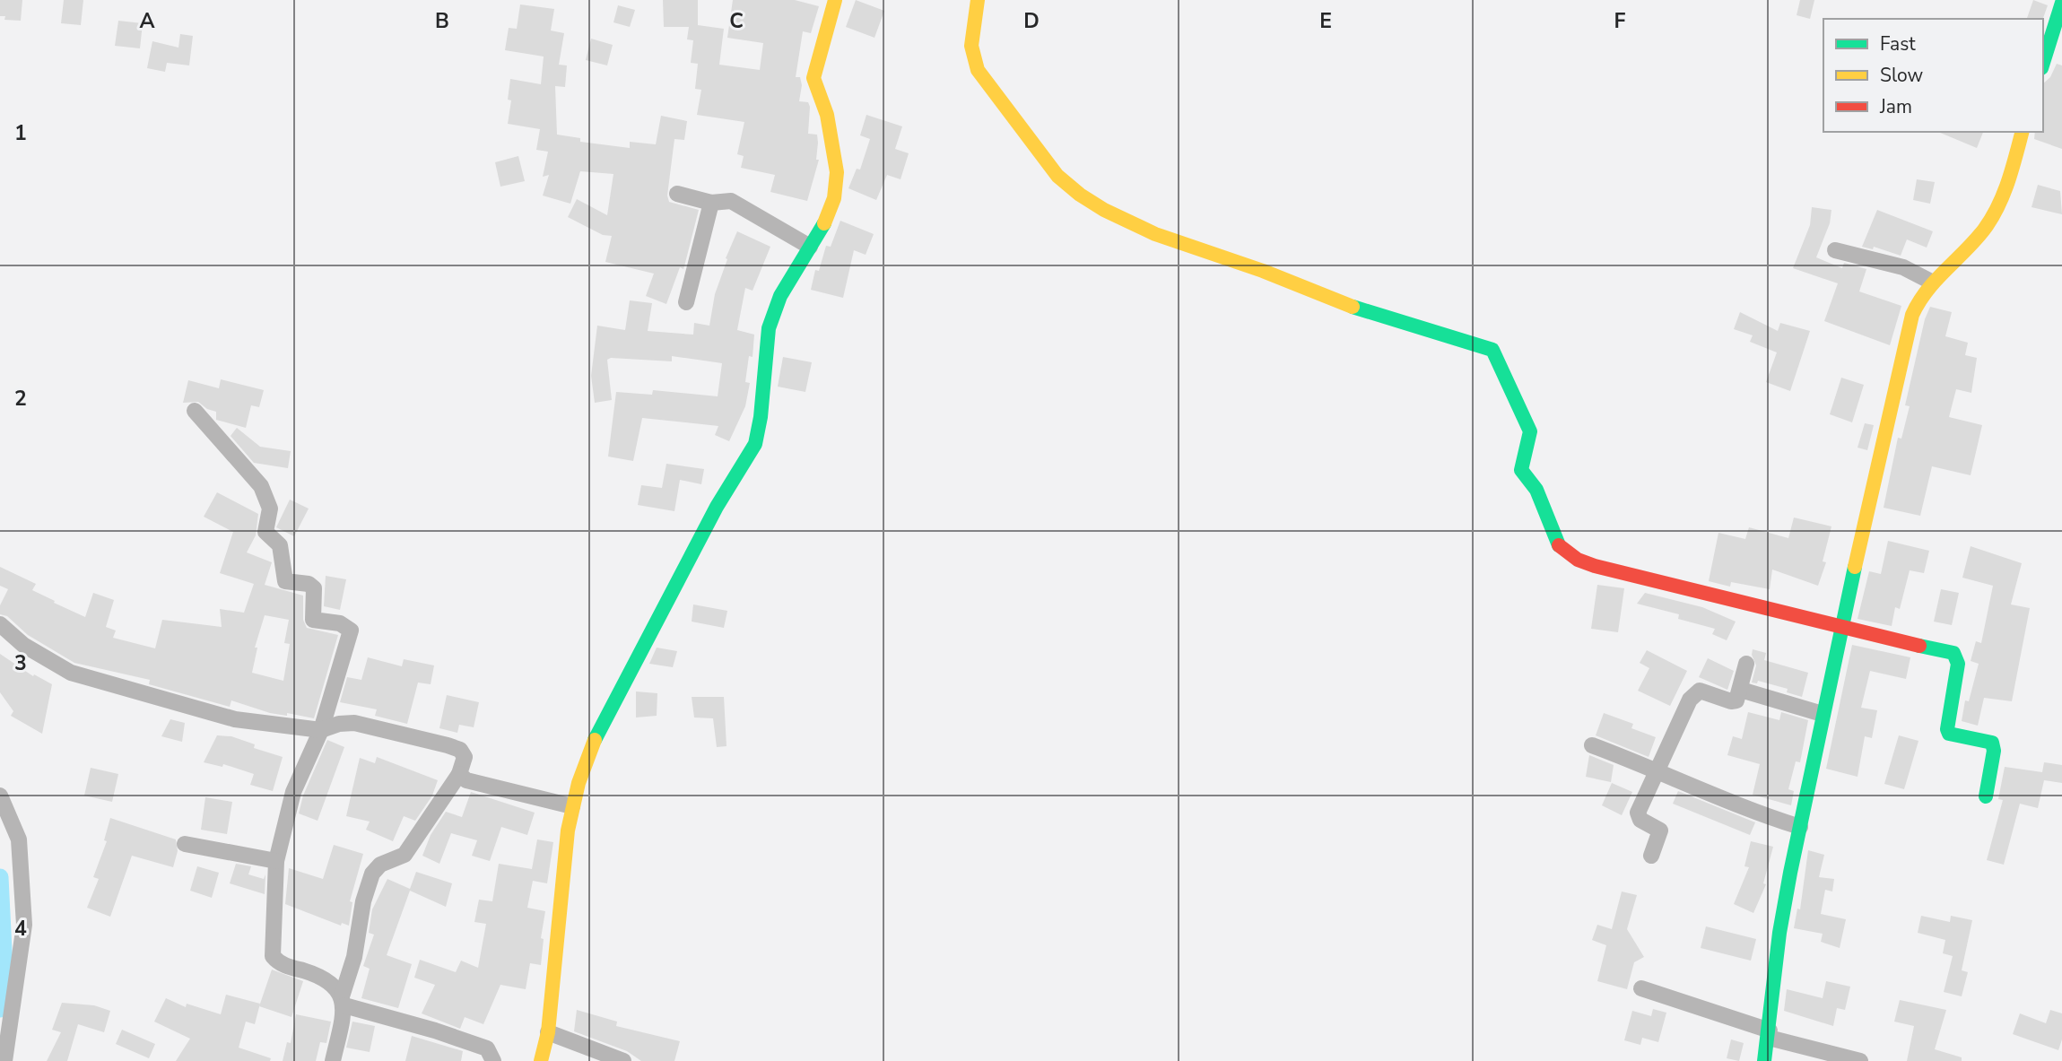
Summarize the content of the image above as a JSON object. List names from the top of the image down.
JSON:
{
  "legend": ["Fast", "Slow", "Jam"],
  "grid": {
    "columns": [
      "A",
      "B",
      "C",
      "D",
      "E",
      "F"
    ],
    "rows": [
      "1",
      "2",
      "3",
      "4"
    ]
  }
}
